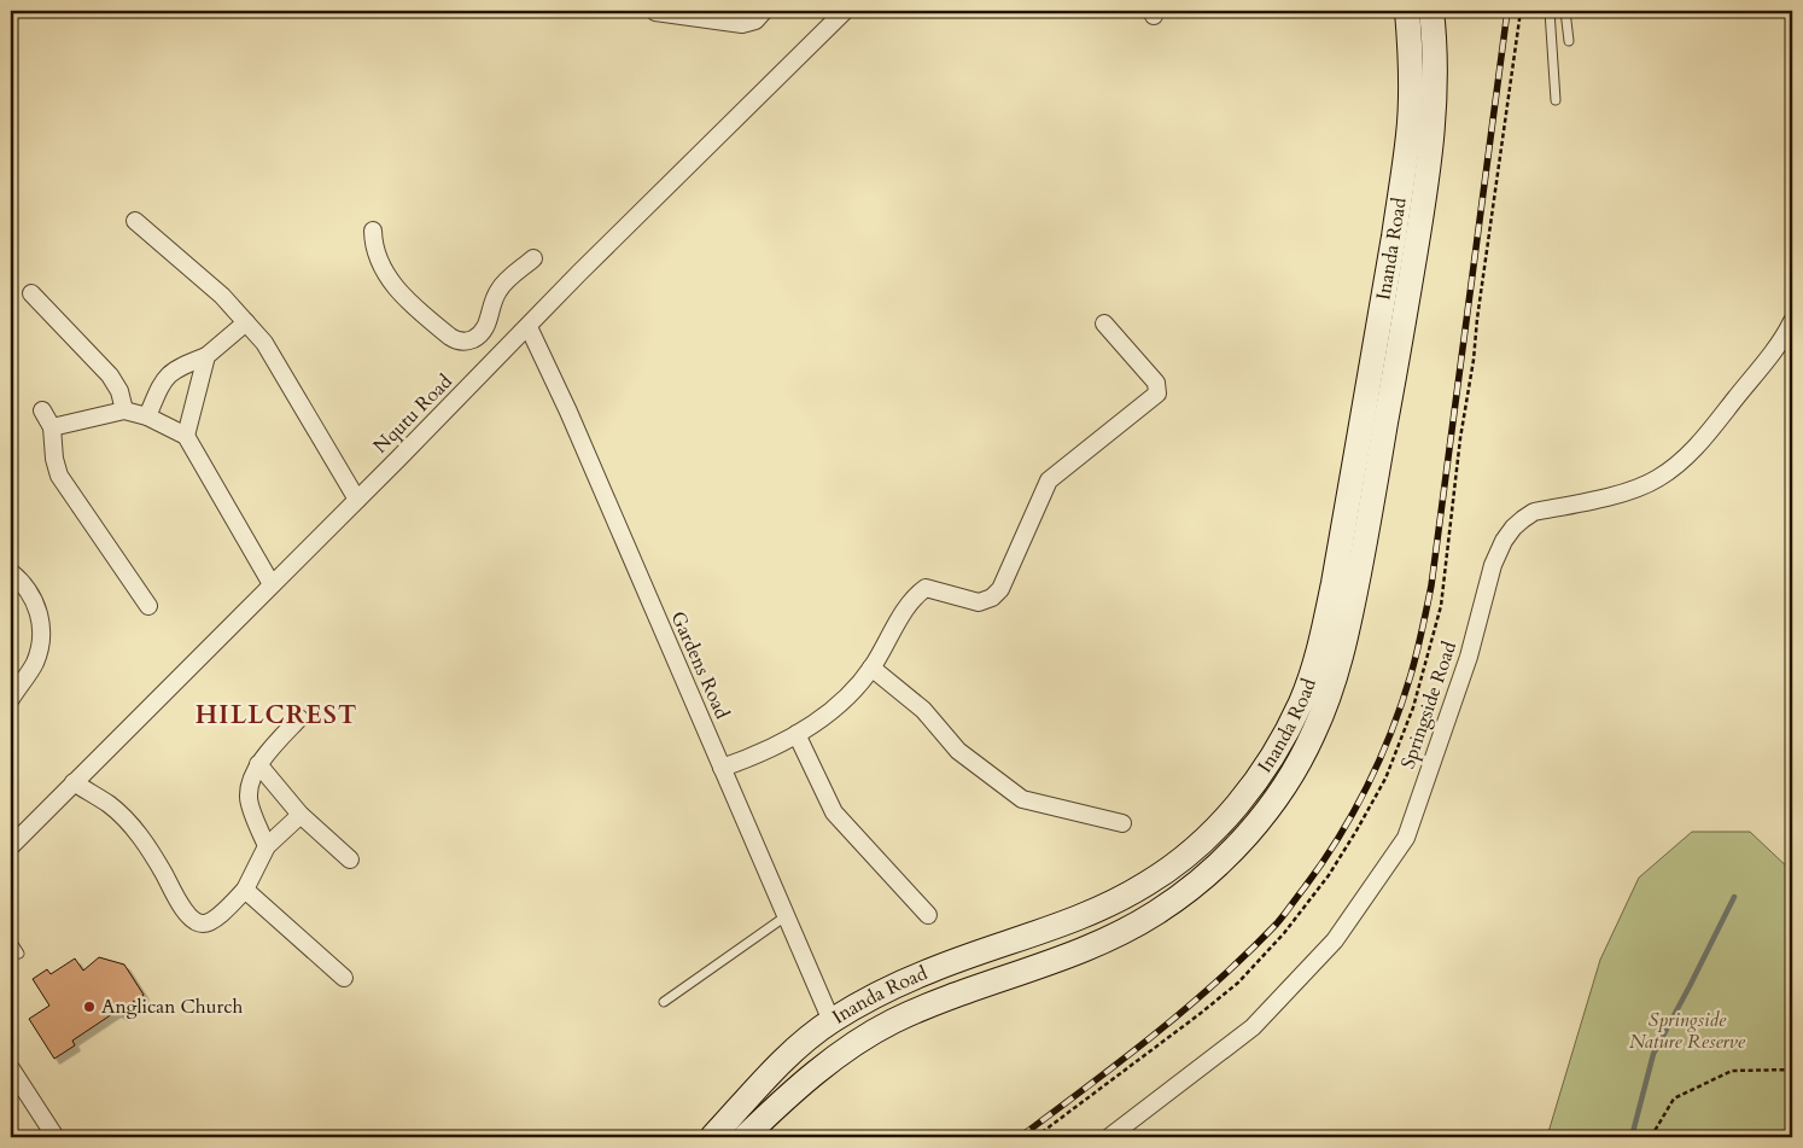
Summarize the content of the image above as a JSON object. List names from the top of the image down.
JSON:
{
  "streets": {
    "main road": ["Inanda Road"],
    "street": ["Nqutu Road", "Gardens Road", "Springside Road"]
  },
  "crossings": [
    ["Inanda Road", "Gardens Road"],
    ["Nqutu Road", "Gardens Road"]
  ],
  "districts": ["HILLCREST"],
  "parks": ["Springside Nature Reserve"],
  "places": ["Anglican Church"]
}
